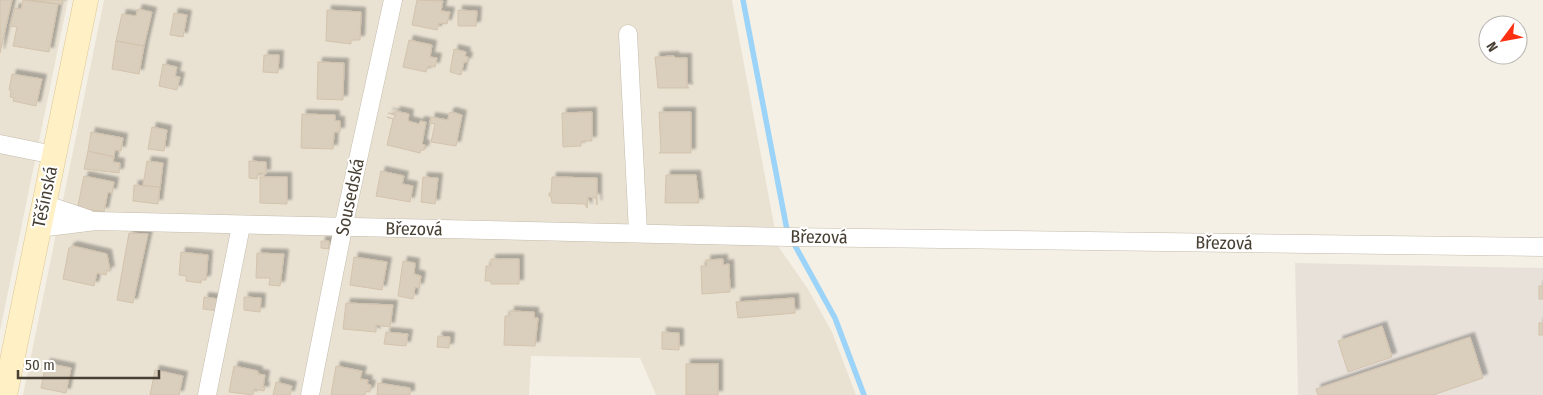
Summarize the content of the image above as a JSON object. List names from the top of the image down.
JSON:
{
  "streets": {
    "main road": ["Těšínská"],
    "street": ["Sousedská", "Březová"]
  },
  "crossings": [
    ["Těšínská", "Březová"],
    ["Sousedská", "Březová"]
  ],
  "scale_bar": "50 m",
  "north": "bottom left"
}
